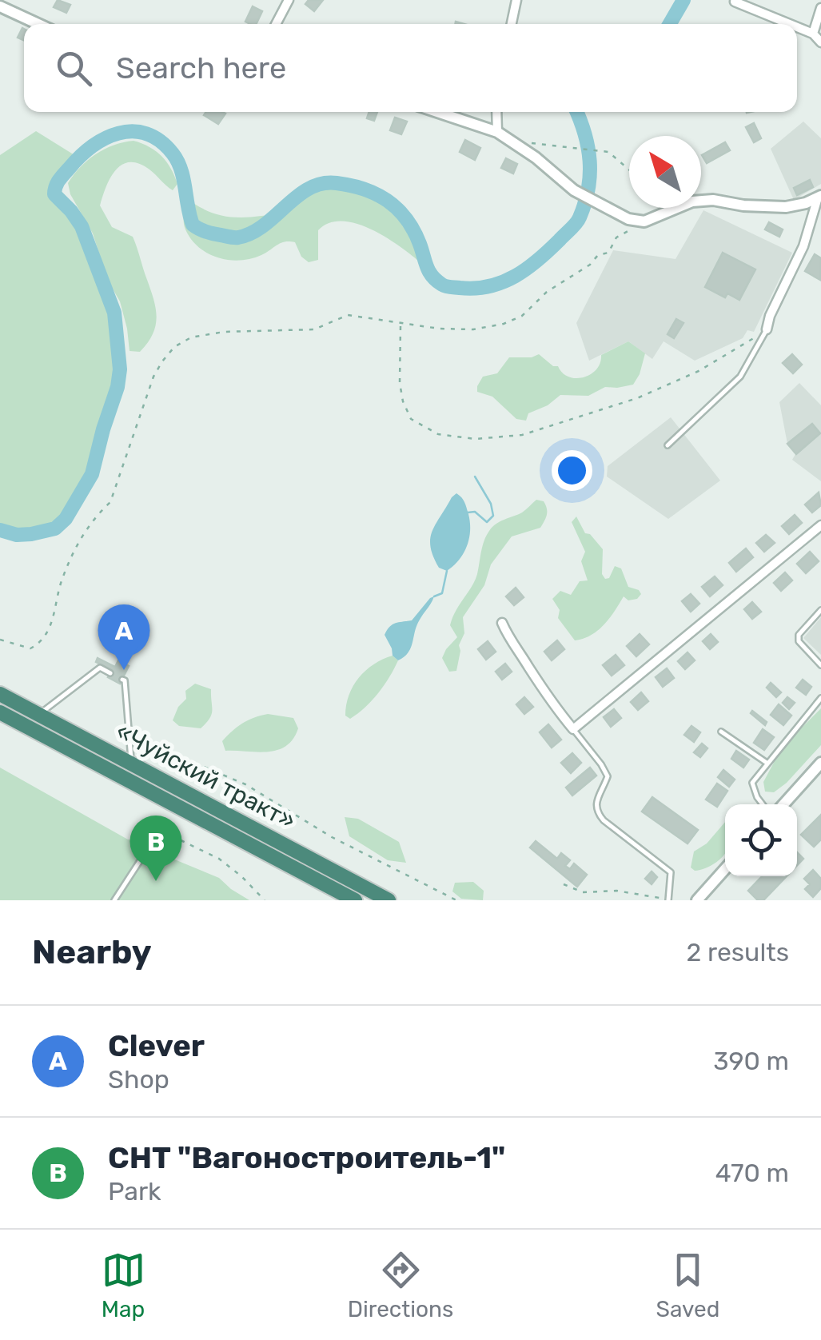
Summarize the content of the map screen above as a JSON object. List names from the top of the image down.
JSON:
{
  "streets": {
    "highway": ["«Чуйский тракт»"]
  },
  "north": "top left",
  "page": {
    "search": "Search here",
    "pins": ["A", "B"],
    "heading": ["Nearby", "2 results"],
    "list": [
      {
        "mark": "A",
        "name": "Clever",
        "note": "Shop",
        "value": "390 m"
      },
      {
        "mark": "B",
        "name": "СНТ \"Вагоностроитель-1\"",
        "note": "Park",
        "value": "470 m"
      }
    ],
    "nav": ["Map", "Directions", "Saved"]
  }
}
